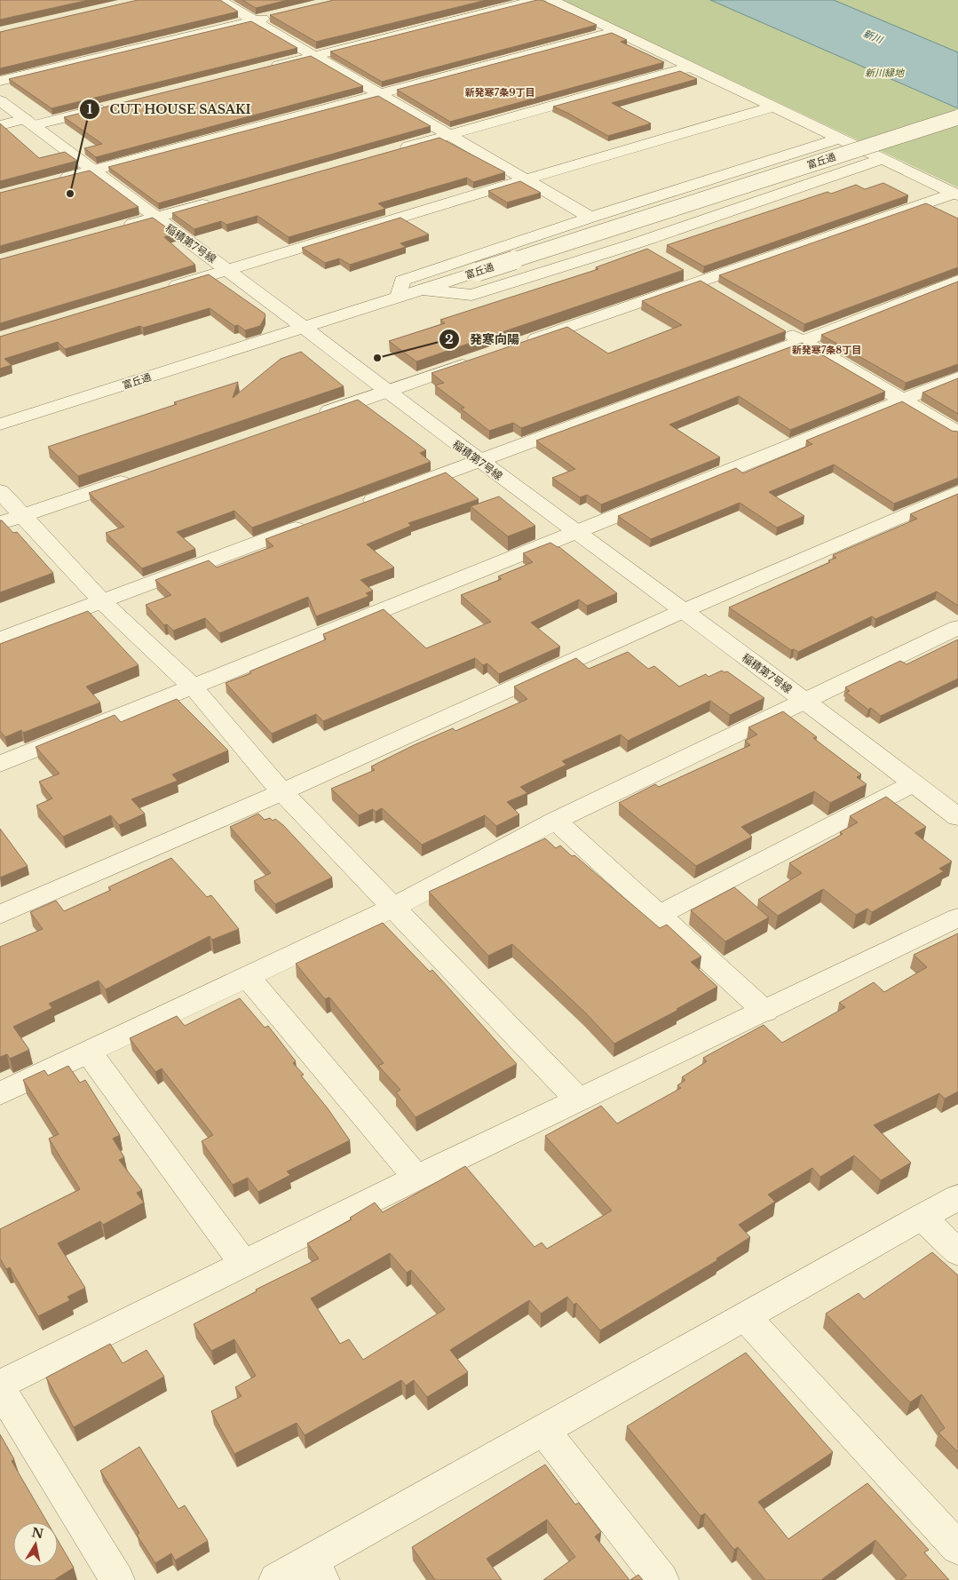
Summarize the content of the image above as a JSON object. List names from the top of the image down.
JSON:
{
  "streets": {
    "street": ["富丘通", "稲積第7号線"]
  },
  "crossings": [
    ["富丘通", "稲積第7号線"]
  ],
  "districts": ["新発寒7条9丁目", "新発寒7条8丁目"],
  "water": ["新川"],
  "parks": ["新川緑地"],
  "places": ["CUT HOUSE SASAKI", "発寒向陽"],
  "north": "top"
}
